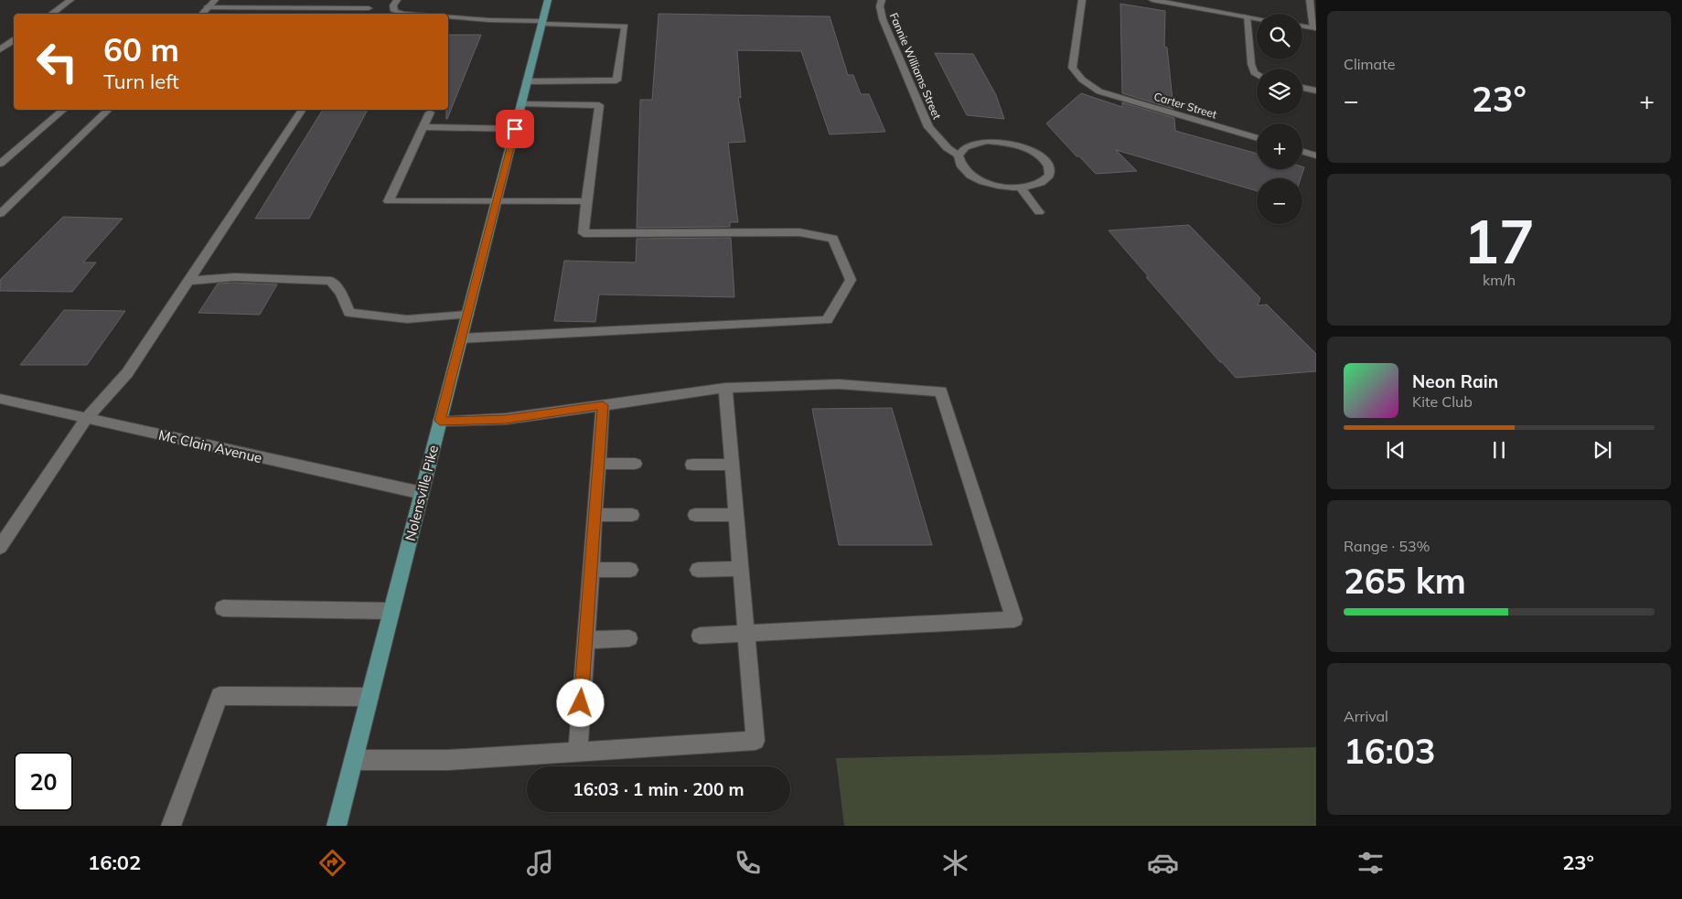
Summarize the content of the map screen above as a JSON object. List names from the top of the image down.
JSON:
{
  "streets": {
    "main road": ["Nolensville Pike"],
    "street": ["Fannie Williams Street", "Carter Street", "Mc Clain Avenue"]
  },
  "crossings": [
    ["Mc Clain Avenue", "Nolensville Pike"]
  ],
  "page": {
    "tile": [
      "Climate",
      ["17", "km/h"],
      ["Range · 53%", "265 km"],
      ["Arrival", "16:03"]
    ],
    "map_buttons": ["+", "−"],
    "turn": ["60 m", "Turn left"],
    "heat": ["−", "23°", "+"],
    "song": ["Neon Rain", "Kite Club"],
    "limit": "20",
    "trip": "16:03 · 1 min · 200 m",
    "tabs": ["16:02", "23°"]
  }
}
